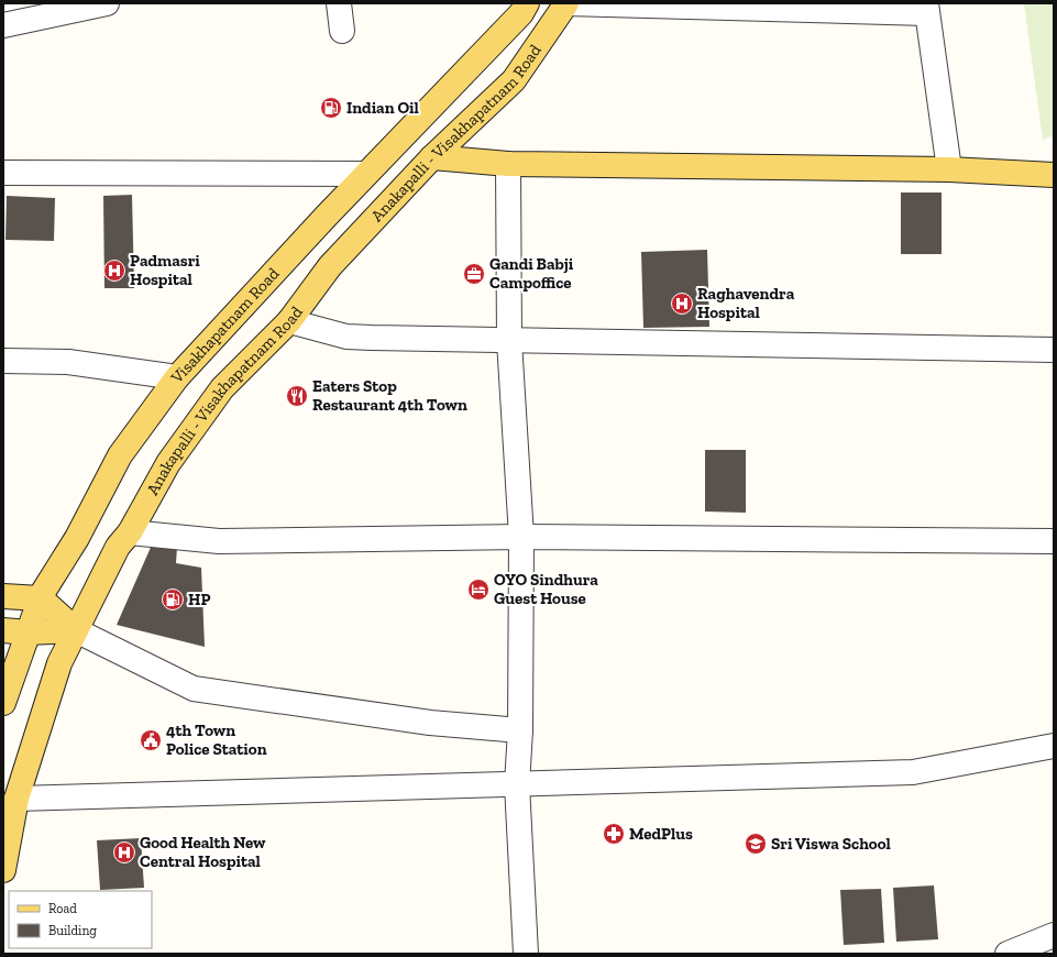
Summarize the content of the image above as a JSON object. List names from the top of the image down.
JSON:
{
  "streets": {
    "main road": ["Anakapalli - Visakhapatnam Road", "Visakhapatnam Road"]
  },
  "places": {
    "fuel station": ["Indian Oil", "HP"],
    "hospital": ["Padmasri Hospital", "Raghavendra Hospital", "Good Health New Central Hospital"],
    "office": ["Gandi Babji Campoffice"],
    "restaurant": ["Eaters Stop Restaurant 4th Town"],
    "hotel": ["OYO Sindhura Guest House"],
    "public building": ["4th Town Police Station"],
    "pharmacy": ["MedPlus"],
    "school or university": ["Sri Viswa School"]
  },
  "legend": ["Road", "Building"]
}
